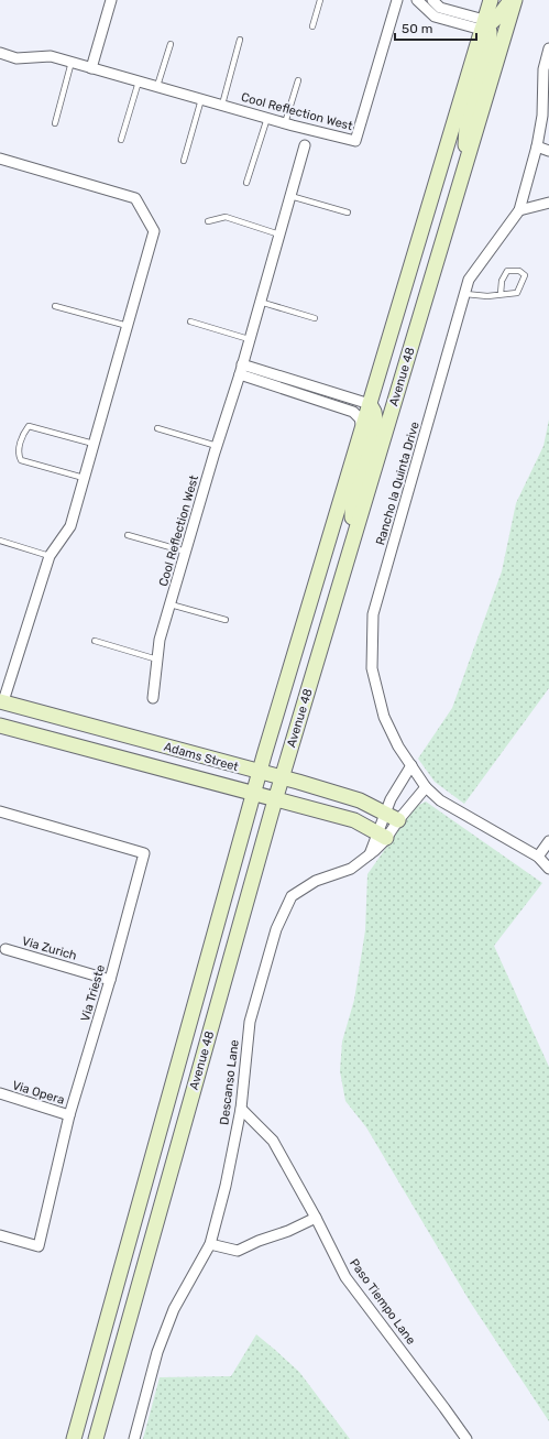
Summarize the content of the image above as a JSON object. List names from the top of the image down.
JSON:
{
  "streets": {
    "main road": ["Avenue 48", "Adams Street"],
    "street": [
      "Cool Reflection West",
      "Rancho la Quinta Drive",
      "Via Zurich",
      "Via Trieste",
      "Descanso Lane",
      "Via Opera",
      "Paso Tiempo Lane"
    ]
  },
  "crossings": [
    ["Avenue 48", "Adams Street"],
    ["Adams Street", "Descanso Lane"],
    ["Via Zurich", "Via Trieste"],
    ["Via Trieste", "Via Opera"],
    ["Descanso Lane", "Paso Tiempo Lane"]
  ],
  "scale_bar": "50 m"
}
